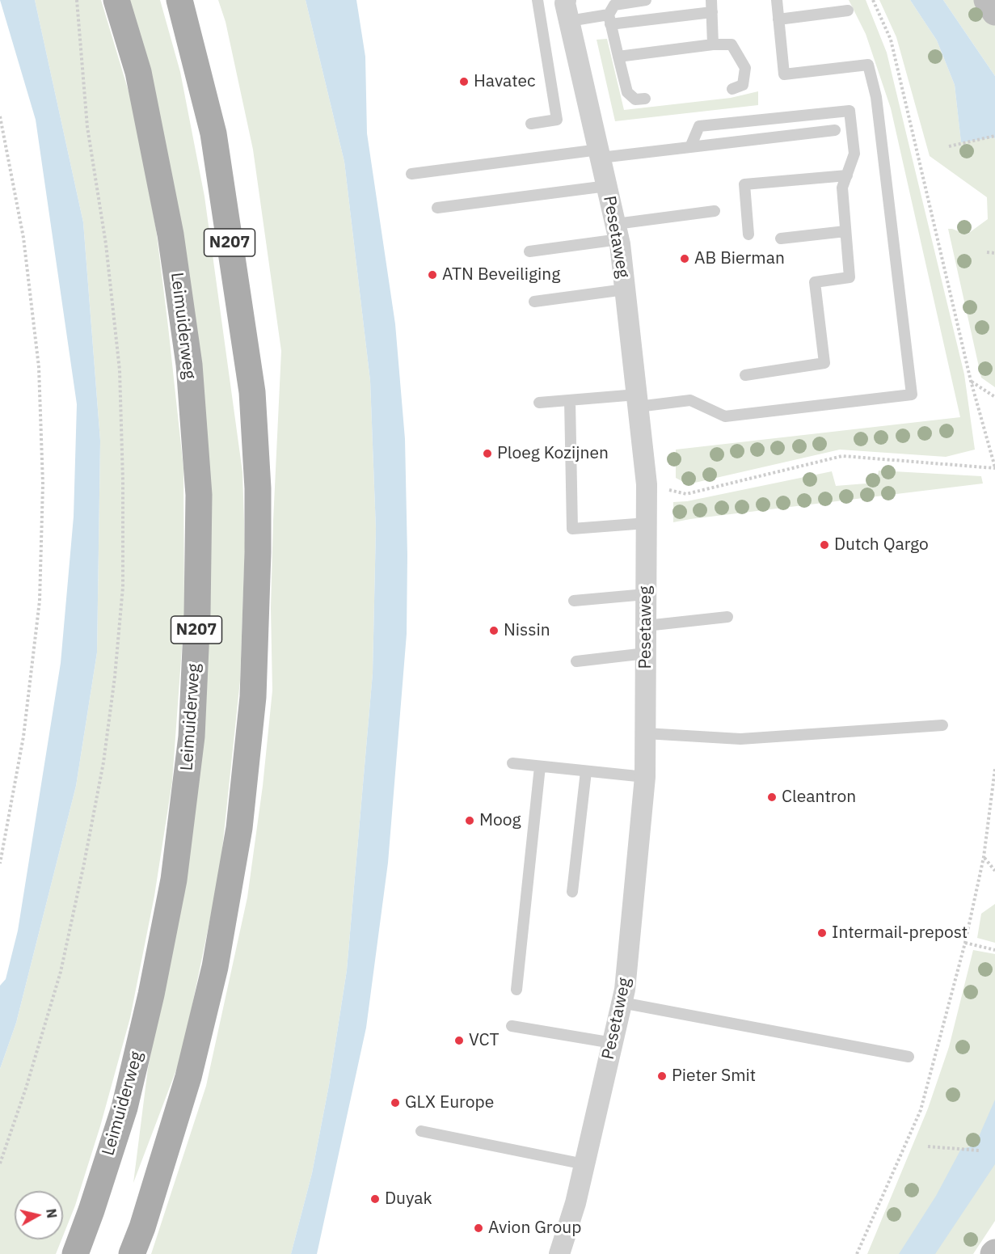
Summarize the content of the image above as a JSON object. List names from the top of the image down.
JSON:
{
  "streets": {
    "main road": ["N207", "Leimuiderweg"],
    "street": ["Pesetaweg"]
  },
  "places": [
    "Havatec",
    "AB Bierman",
    "ATN Beveiliging",
    "Ploeg Kozijnen",
    "Dutch Qargo",
    "Nissin",
    "Cleantron",
    "Moog",
    "Intermail-prepost",
    "VCT",
    "Pieter Smit",
    "GLX Europe",
    "Duyak",
    "Avion Group"
  ],
  "north": "right"
}
